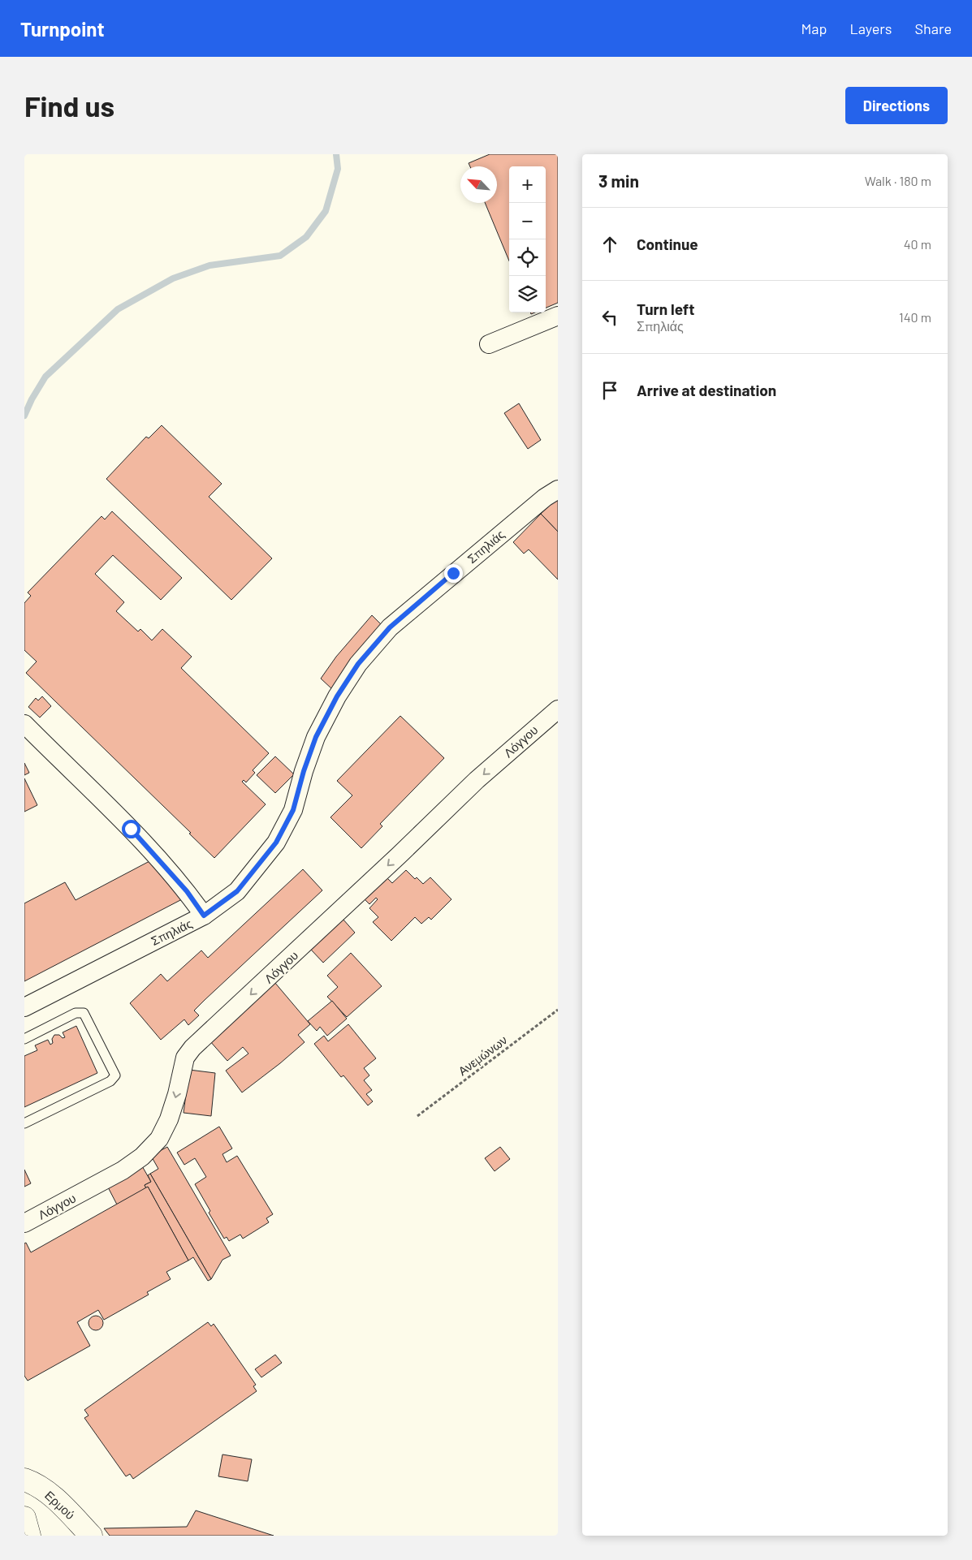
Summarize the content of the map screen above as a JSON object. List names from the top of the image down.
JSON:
{
  "streets": {
    "main road": ["Ερμού"],
    "street": ["Σπηλιάς", "Λόγγου"],
    "path": ["Ανεμώνων"]
  },
  "one_way": ["Λόγγου"],
  "north": "top left",
  "page": {
    "header": "Turnpoint",
    "nav": ["Map", "Layers", "Share"],
    "buttons": "Directions",
    "title": "Find us",
    "heading": ["3 min", "Walk · 180 m"],
    "map_buttons": ["+", "−"],
    "list": [
      ["Continue", "40 m"],
      ["Turn left", "Σπηλιάς", "140 m"],
      "Arrive at destination"
    ]
  }
}
